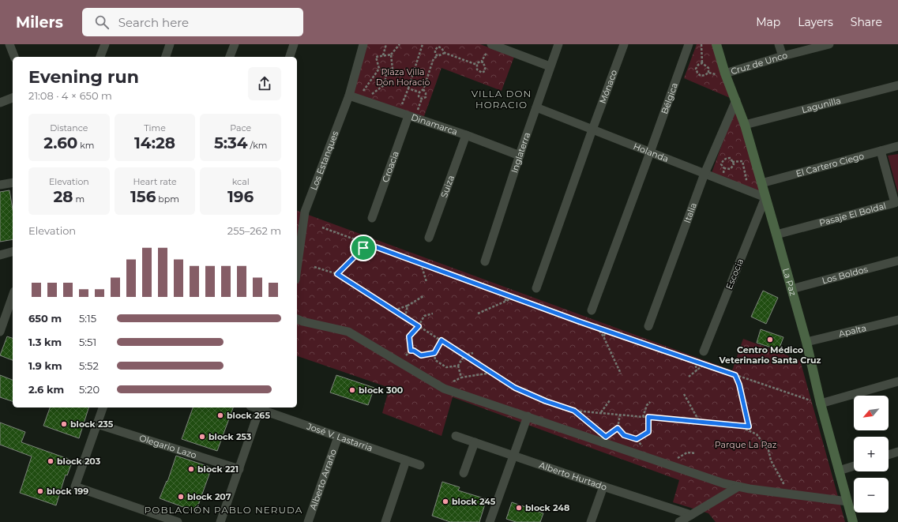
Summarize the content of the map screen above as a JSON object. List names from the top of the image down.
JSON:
{
  "streets": {
    "street": [
      "Cruz de Unco",
      "Mónaco",
      "Bélgica",
      "Lagunilla",
      "Dinamarca",
      "Inglaterra",
      "Holanda",
      "Los Estanques",
      "El Cartero Ciego",
      "Croacia",
      "Suiza",
      "Italia",
      "Pasaje El Boldal",
      "Escocia",
      "Los Boldos",
      "La Paz",
      "Apalta",
      "José V. Lastarria",
      "Olegario Lazo",
      "Alberto Hurtado",
      "Alberto Arraño"
    ]
  },
  "crossings": [
    ["Cruz de Unco", "La Paz"],
    ["Mónaco", "Holanda"],
    ["Bélgica", "Holanda"],
    ["Lagunilla", "La Paz"],
    ["Dinamarca", "Inglaterra"],
    ["Dinamarca", "Los Estanques"],
    ["Dinamarca", "Croacia"],
    ["Dinamarca", "Suiza"],
    ["Inglaterra", "Holanda"],
    ["Holanda", "Italia"],
    ["Holanda", "Escocia"],
    ["Holanda", "La Paz"],
    ["El Cartero Ciego", "Pasaje El Boldal"],
    ["El Cartero Ciego", "La Paz"],
    ["Italia", "La Paz"],
    ["Pasaje El Boldal", "La Paz"],
    ["Escocia", "La Paz"],
    ["Los Boldos", "La Paz"],
    ["La Paz", "Apalta"],
    ["José V. Lastarria", "Alberto Arraño"]
  ],
  "districts": ["VILLA DON HORACIO", "POBLACIÓN PABLO NERUDA"],
  "parks": ["Plaza Villa Don Horacio", "Parque La Paz"],
  "places": [
    "Centro Médico Veterinario Santa Cruz",
    "block 300",
    "block 265",
    "block 235",
    "block 253",
    "block 203",
    "block 221",
    "block 199",
    "block 207",
    "block 245",
    "block 248"
  ],
  "north": "bottom left",
  "page": {
    "header": "Milers",
    "search": "Search here",
    "nav": ["Map", "Layers", "Share"],
    "heading": ["Evening run", "21:08 · 4 × 650 m"],
    "stats": [
      ["Distance", "2.60 km"],
      ["Time", "14:28"],
      ["Pace", "5:34 /km"],
      ["Elevation", "28 m"],
      ["Heart rate", "156 bpm"],
      ["kcal", "196"]
    ],
    "chart": ["Elevation", "255–262 m"],
    "list": [
      {
        "name": "650 m",
        "note": "5:15"
      },
      {
        "name": "1.3 km",
        "note": "5:51"
      },
      {
        "name": "1.9 km",
        "note": "5:52"
      },
      {
        "name": "2.6 km",
        "note": "5:20"
      }
    ],
    "map_buttons": ["+", "−"]
  }
}
